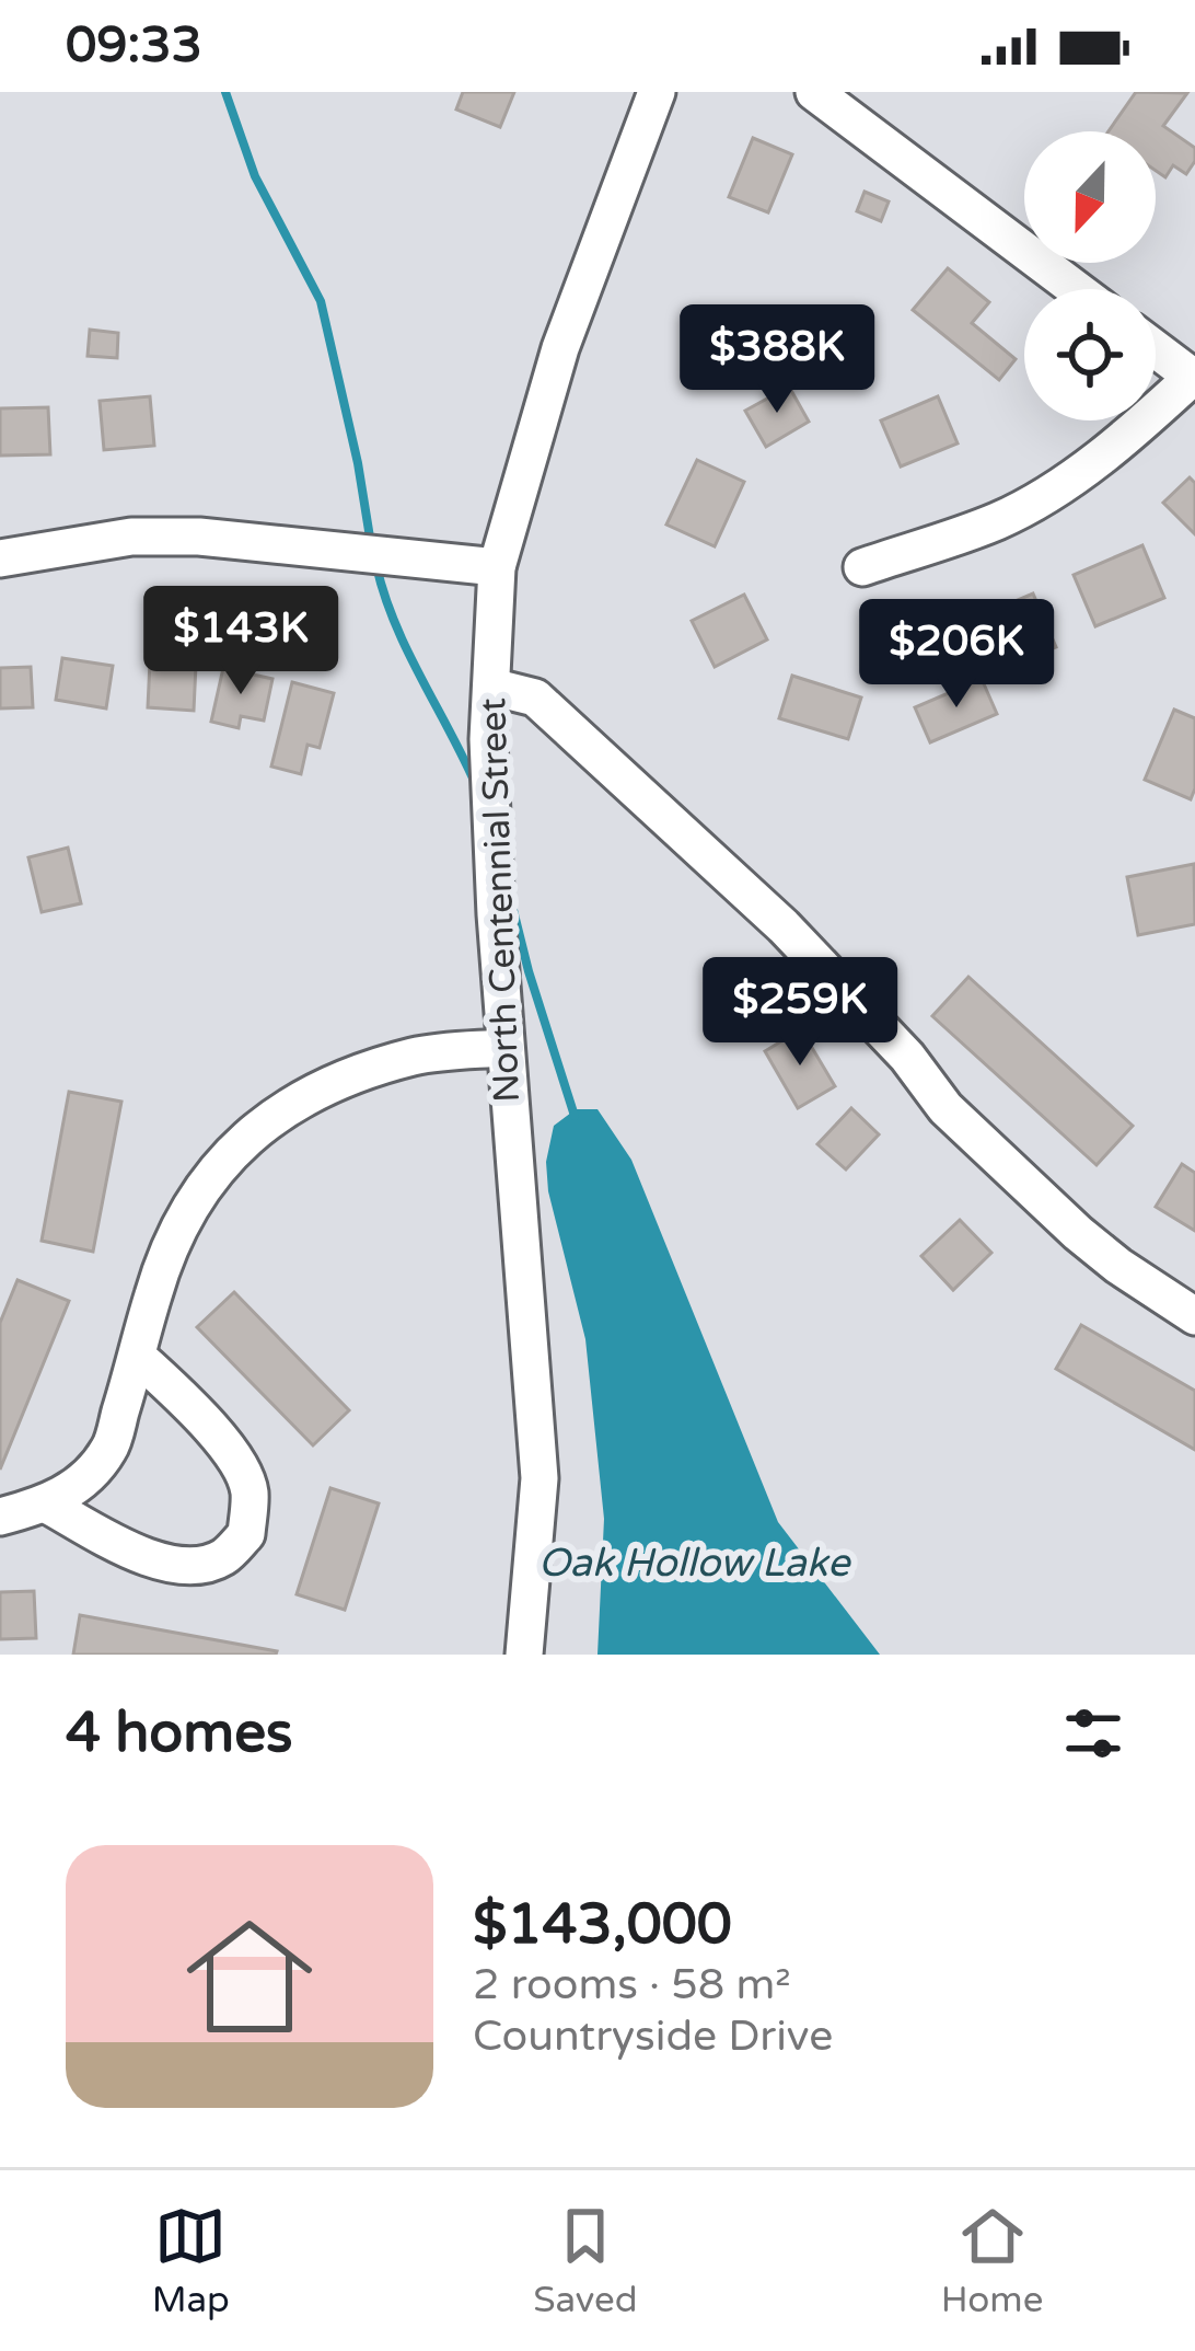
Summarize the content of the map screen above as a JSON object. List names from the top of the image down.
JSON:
{
  "streets": {
    "street": ["North Centennial Street"]
  },
  "water": ["Oak Hollow Lake"],
  "north": "bottom",
  "page": {
    "status": "09:33",
    "price": [
      "$388K",
      "$143K",
      "$206K",
      "$259K"
    ],
    "heading": "4 homes",
    "list": [
      {
        "name": "$143,000",
        "note": "2 rooms · 58 m² · Countryside Drive"
      }
    ],
    "tabs": ["Map", "Saved", "Home"]
  }
}
